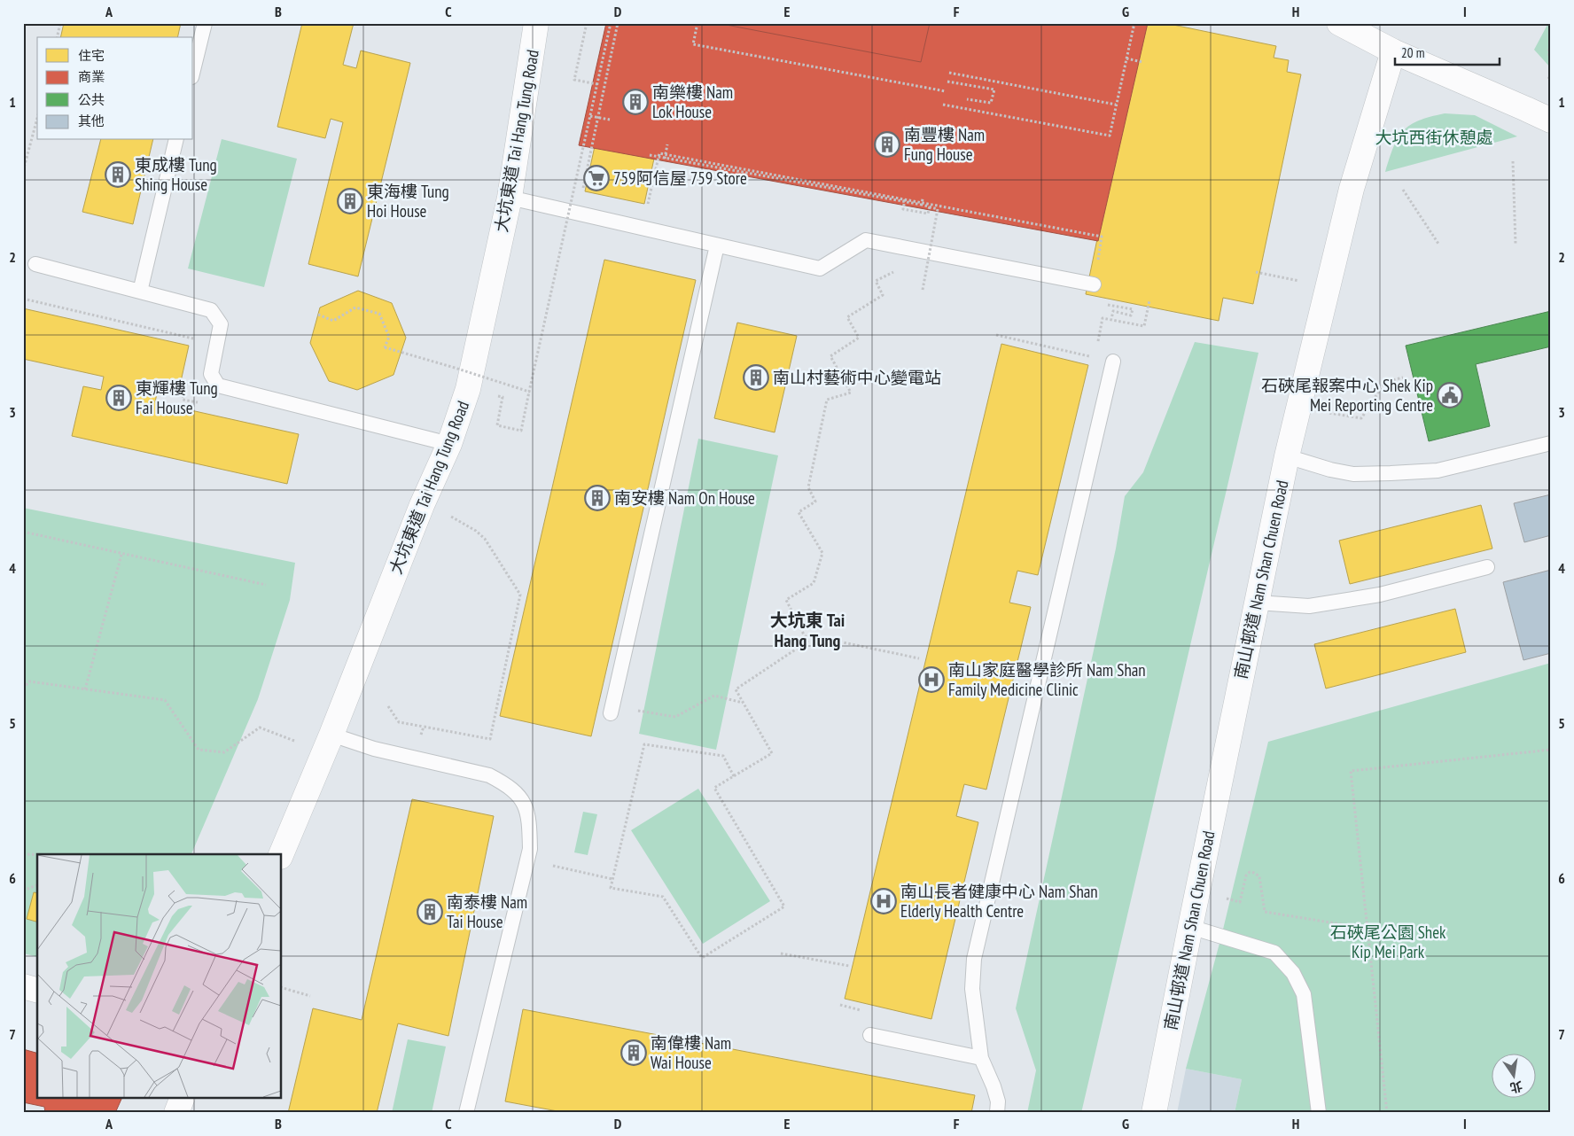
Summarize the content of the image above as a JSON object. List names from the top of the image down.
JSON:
{
  "streets": {
    "street": ["大坑東道 Tai Hang Tung Road", "南山邨道 Nam Shan Chuen Road"]
  },
  "districts": ["大坑東 Tai Hang Tung"],
  "parks": ["大坑西街休憩處", "石硤尾公園 Shek Kip Mei Park"],
  "places": {
    "building": [
      "南樂樓 Nam Lok House",
      "南豐樓 Nam Fung House",
      "東成樓 Tung Shing House",
      "東海樓 Tung Hoi House",
      "南山村藝術中心變電站",
      "東輝樓 Tung Fai House",
      "南安樓 Nam On House",
      "南泰樓 Nam Tai House",
      "南偉樓 Nam Wai House"
    ],
    "supermarket": ["759阿信屋 759 Store"],
    "public building": ["石硤尾報案中心 Shek Kip Mei Reporting Centre"],
    "hospital": ["南山家庭醫學診所 Nam Shan Family Medicine Clinic", "南山長者健康中心 Nam Shan Elderly Health Centre"]
  },
  "legend": [
    "住宅",
    "商業",
    "公共",
    "其他"
  ],
  "scale_bar": "20 m",
  "north": "bottom",
  "grid": {
    "columns": [
      "A",
      "B",
      "C",
      "D",
      "E",
      "F",
      "G",
      "H",
      "I"
    ],
    "rows": [
      "1",
      "2",
      "3",
      "4",
      "5",
      "6",
      "7"
    ]
  }
}
